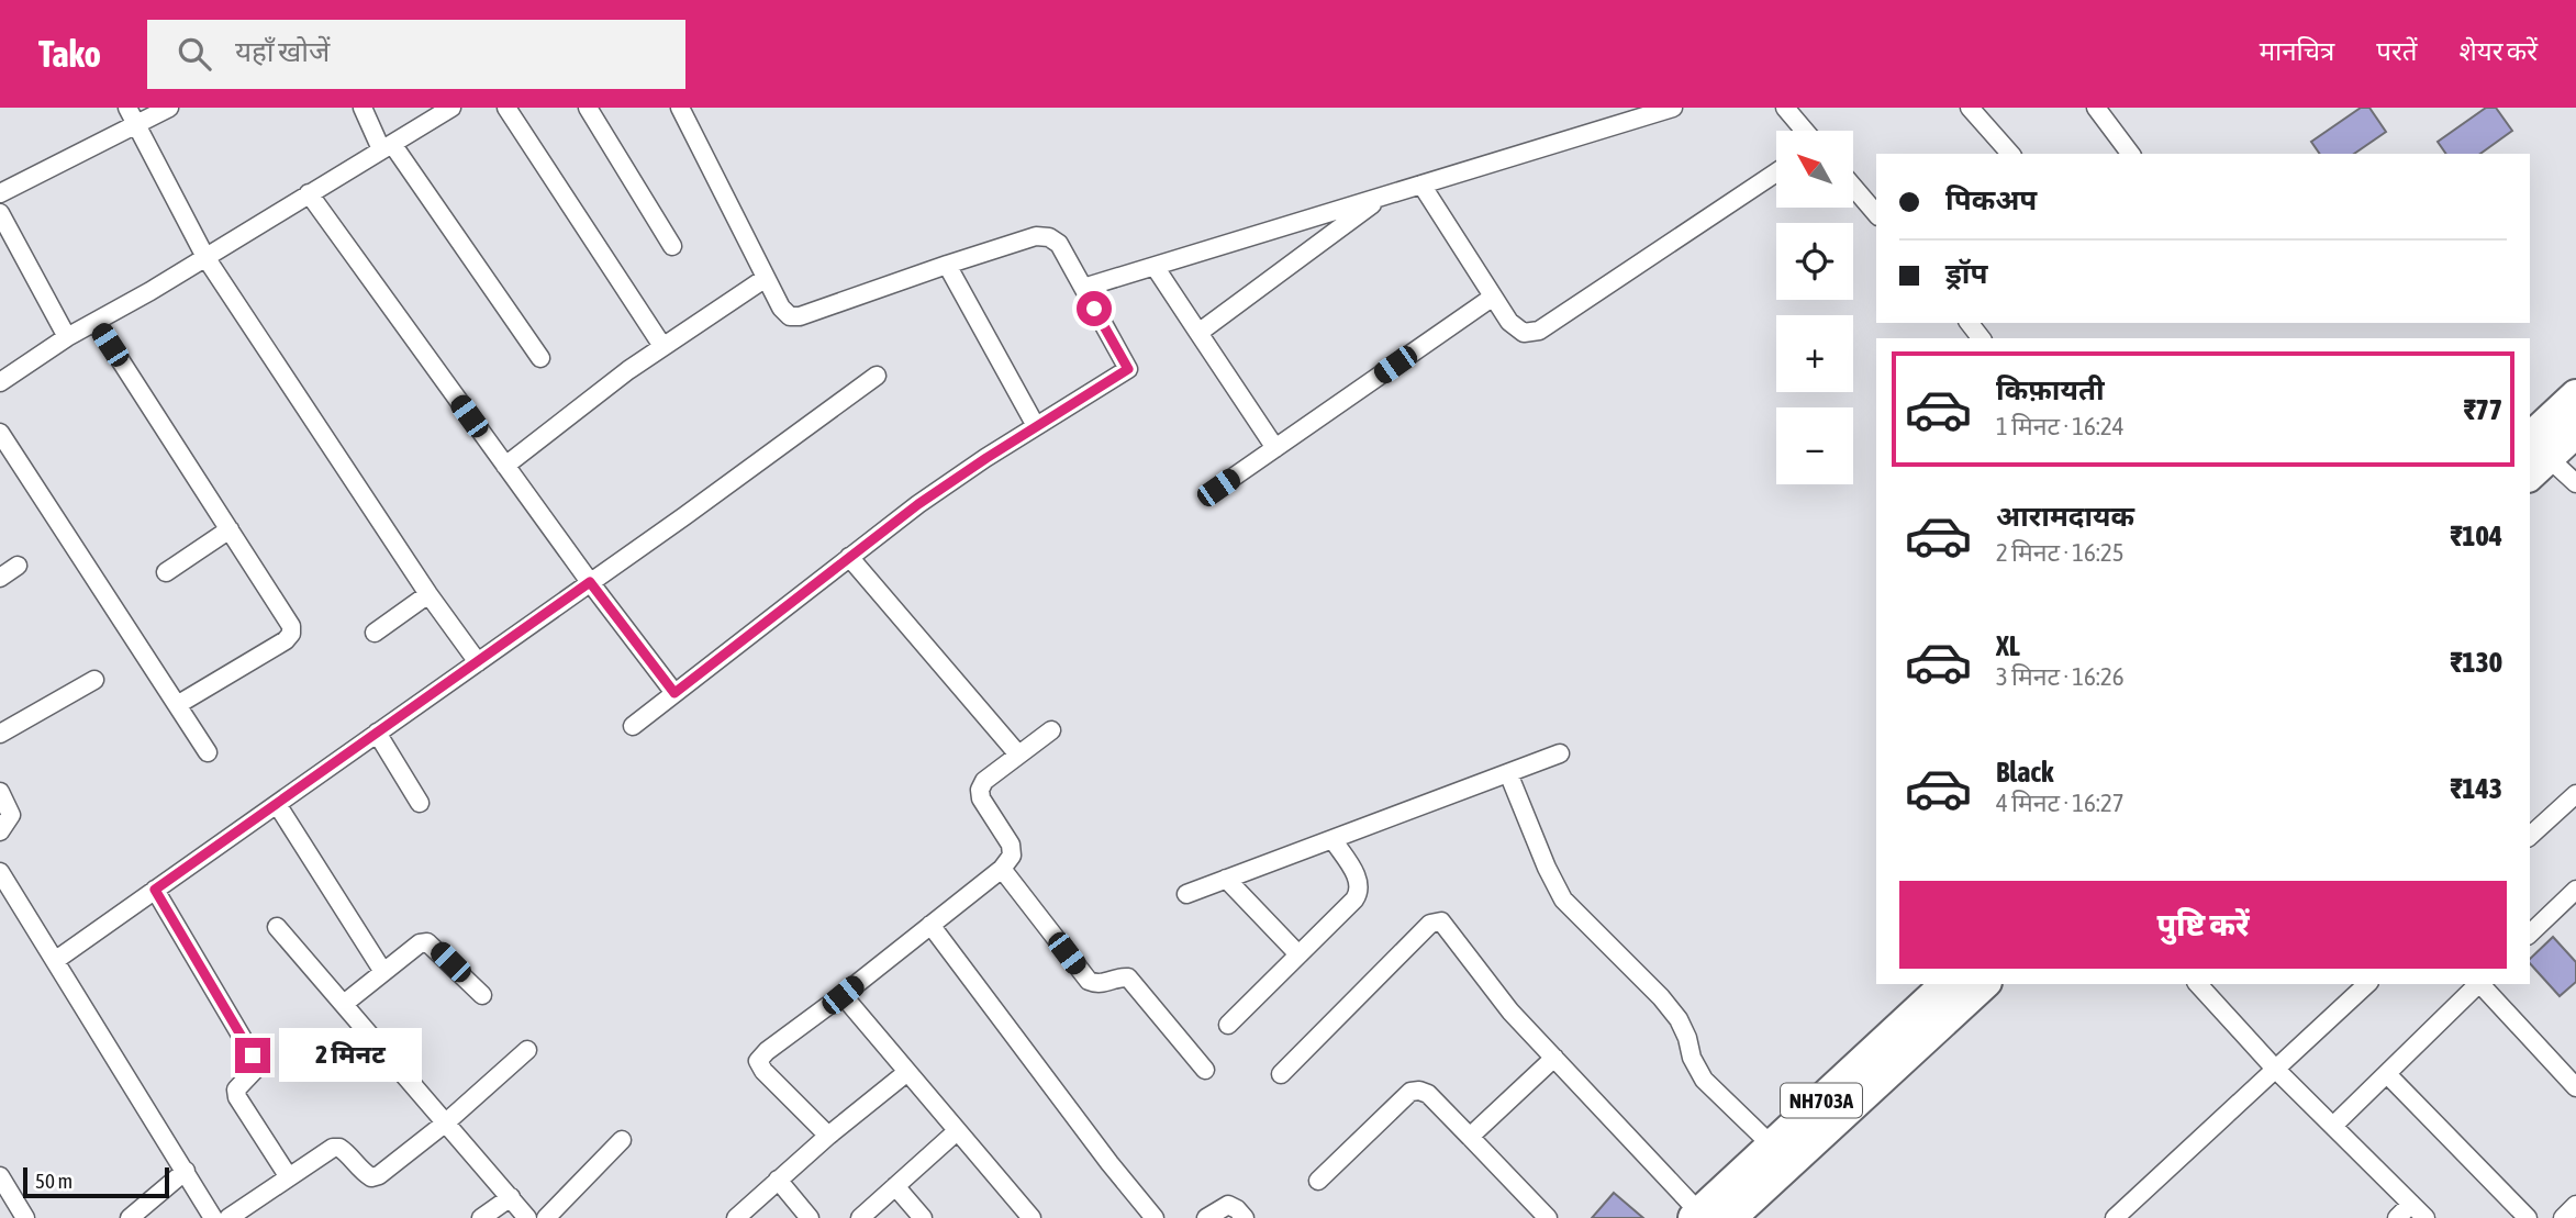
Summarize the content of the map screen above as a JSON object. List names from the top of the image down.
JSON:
{
  "streets": {
    "highway": ["NH703A"]
  },
  "scale_bar": "50 m",
  "north": "top left",
  "page": {
    "header": "Tako",
    "search": "यहाँ खोजें",
    "nav": ["मानचित्र", "परतें", "शेयर करें"],
    "map_buttons": ["+", "−"],
    "banner": ["पिकअप", "ड्रॉप"],
    "list": [
      {
        "name": "किफ़ायती",
        "note": "1 मिनट · 16:24",
        "value": "₹77"
      },
      {
        "name": "आरामदायक",
        "note": "2 मिनट · 16:25",
        "value": "₹104"
      },
      {
        "name": "XL",
        "note": "3 मिनट · 16:26",
        "value": "₹130"
      },
      {
        "name": "Black",
        "note": "4 मिनट · 16:27",
        "value": "₹143"
      }
    ],
    "buttons": "पुष्टि करें",
    "bubble": "2 मिनट",
    "scale": "50 m"
  }
}
